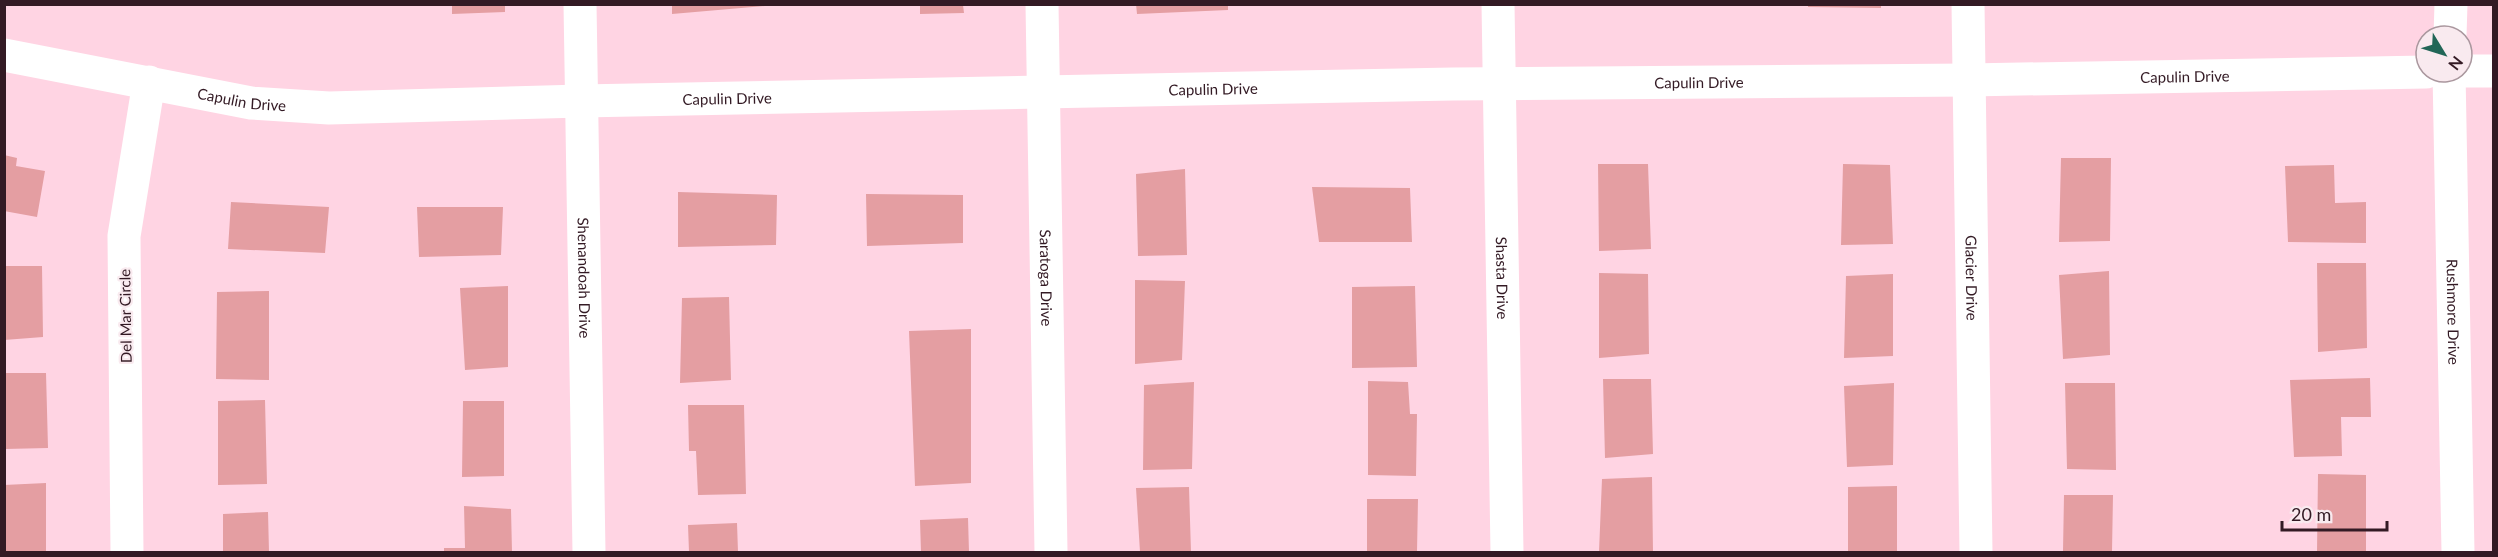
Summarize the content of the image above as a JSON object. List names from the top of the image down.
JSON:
{
  "streets": {
    "street": [
      "Capulin Drive",
      "Saratoga Drive",
      "Shasta Drive",
      "Shenandoah Drive",
      "Glacier Drive",
      "Rushmore Drive",
      "Del Mar Circle"
    ]
  },
  "crossings": [
    ["Capulin Drive", "Saratoga Drive"],
    ["Capulin Drive", "Shasta Drive"],
    ["Capulin Drive", "Shenandoah Drive"],
    ["Capulin Drive", "Glacier Drive"],
    ["Capulin Drive", "Del Mar Circle"]
  ],
  "scale_bar": "20 m",
  "north": "bottom right"
}
